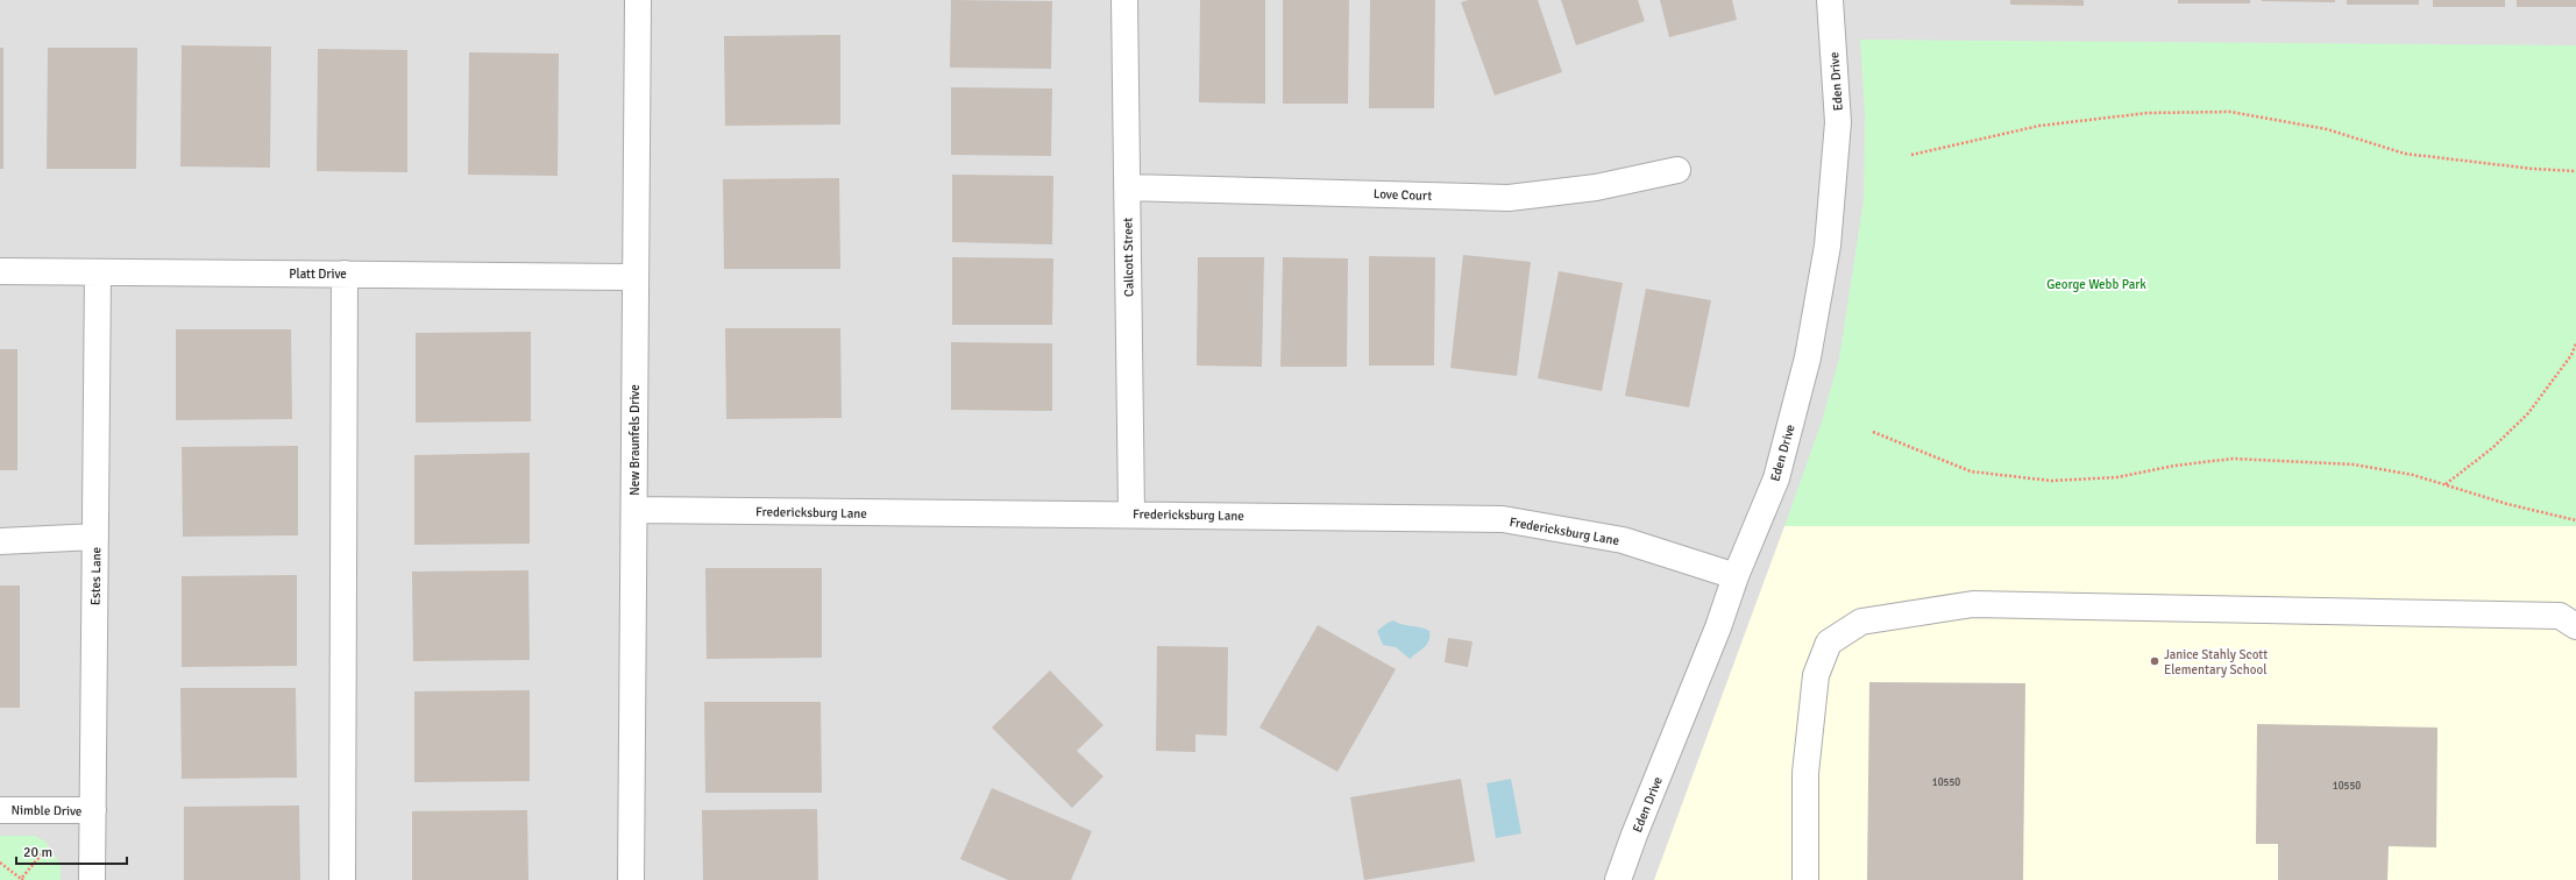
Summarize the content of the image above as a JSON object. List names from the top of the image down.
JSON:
{
  "streets": {
    "street": [
      "Eden Drive",
      "Love Court",
      "Callcott Street",
      "Platt Drive",
      "New Braunfels Drive",
      "Fredericksburg Lane",
      "Estes Lane",
      "Nimble Drive"
    ]
  },
  "crossings": [
    ["Eden Drive", "Fredericksburg Lane"],
    ["Love Court", "Callcott Street"],
    ["Callcott Street", "Fredericksburg Lane"],
    ["Platt Drive", "New Braunfels Drive"],
    ["Platt Drive", "Estes Lane"],
    ["New Braunfels Drive", "Fredericksburg Lane"],
    ["Estes Lane", "Nimble Drive"]
  ],
  "parks": ["George Webb Park"],
  "places": ["Janice Stahly Scott Elementary School"],
  "house_numbers": ["10550", "10550"],
  "scale_bar": "20 m"
}
